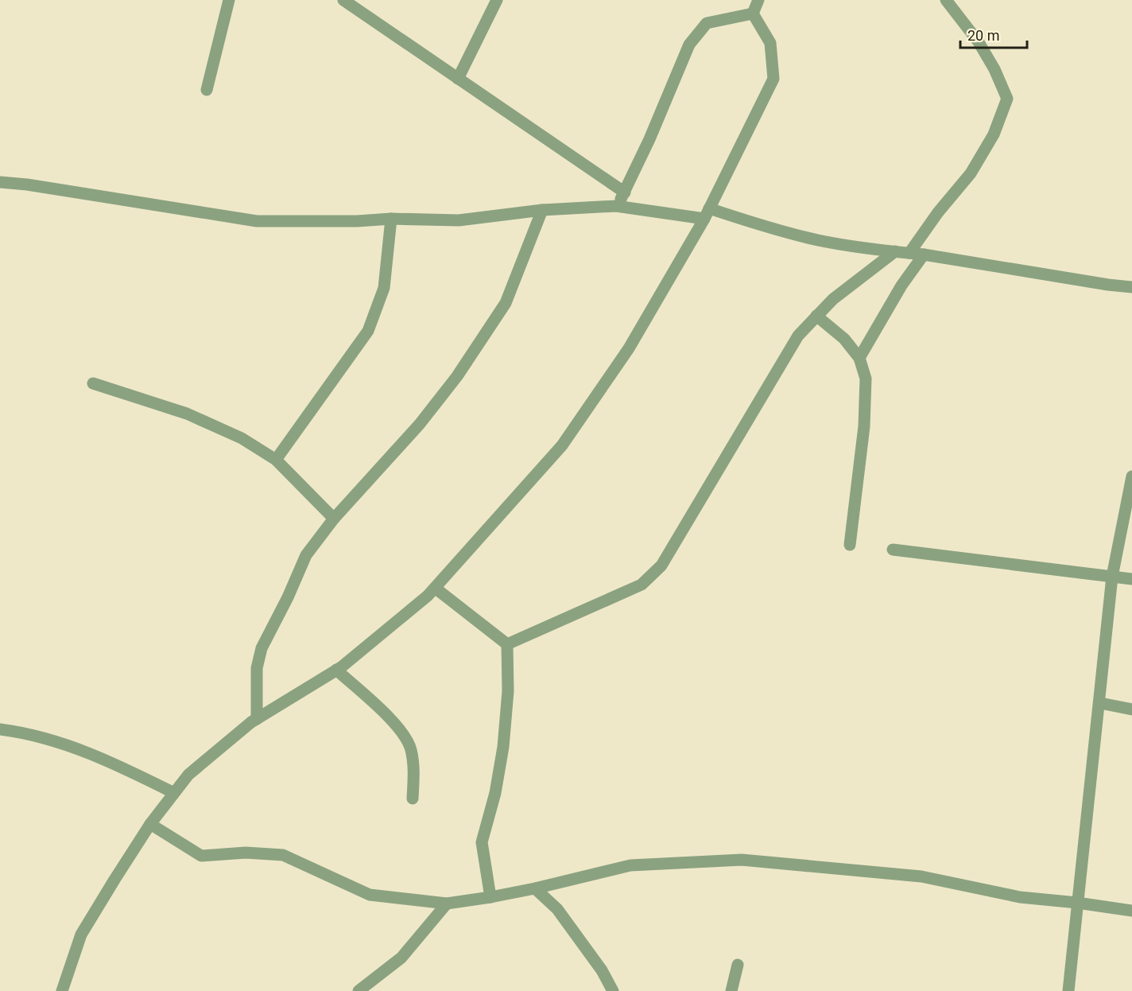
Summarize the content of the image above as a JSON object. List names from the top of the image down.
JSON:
{
  "scale_bar": "20 m"
}
